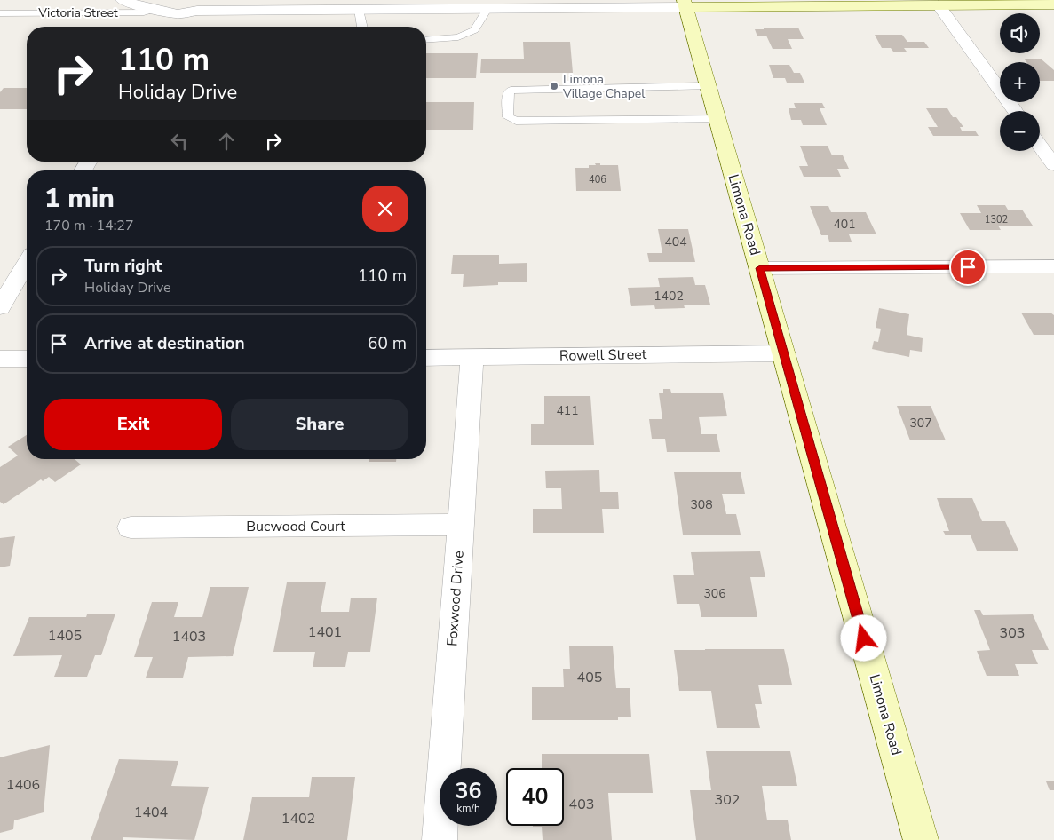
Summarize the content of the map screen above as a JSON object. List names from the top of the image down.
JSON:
{
  "streets": {
    "street": [
      "Limona Road",
      "Rowell Street",
      "Bucwood Court",
      "Foxwood Drive"
    ],
    "lane": ["Victoria Street"]
  },
  "crossings": [
    ["Limona Road", "Rowell Street"],
    ["Rowell Street", "Foxwood Drive"],
    ["Bucwood Court", "Foxwood Drive"]
  ],
  "places": ["Limona Village Chapel"],
  "house_numbers": [
    "406",
    "1302",
    "401",
    "404",
    "1402",
    "411",
    "307",
    "308",
    "306",
    "1401",
    "303",
    "1405",
    "1403",
    "405",
    "1406",
    "302",
    "403",
    "1404",
    "1402"
  ],
  "page": {
    "map_buttons": ["+", "−"],
    "turn": ["110 m", "Holiday Drive"],
    "heading": ["1 min", "170 m · 14:27"],
    "list": [
      {
        "name": "Turn right",
        "note": "Holiday Drive",
        "value": "110 m"
      },
      {
        "name": "Arrive at destination",
        "value": "60 m"
      }
    ],
    "buttons": ["Exit", "Share"],
    "speed": "36 km/h",
    "limit": "40"
  }
}
